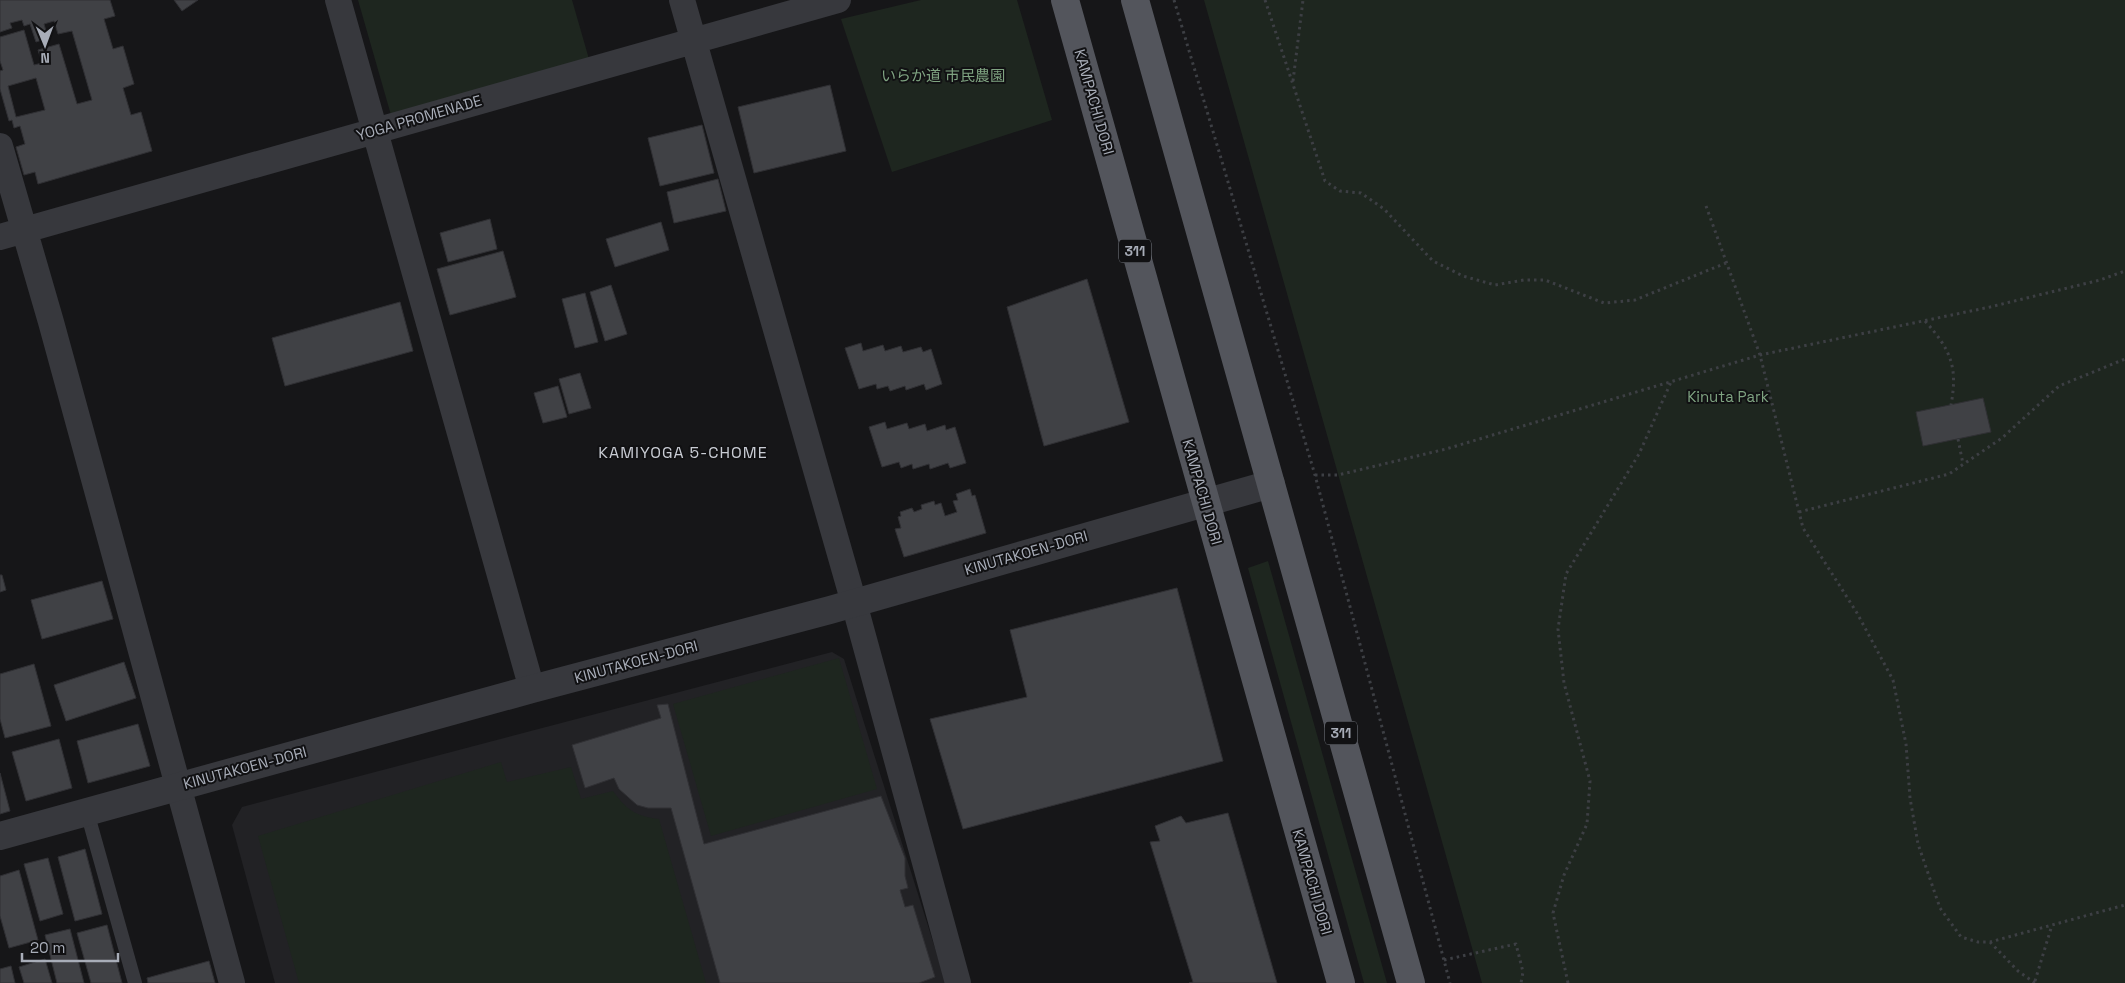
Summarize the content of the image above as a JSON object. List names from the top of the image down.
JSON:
{
  "streets": {
    "main road": ["KAMPACHI DORI", "311"],
    "street": ["YOGA PROMENADE", "KINUTAKOEN-DORI"]
  },
  "crossings": [
    ["KAMPACHI DORI", "KINUTAKOEN-DORI"],
    ["311", "KINUTAKOEN-DORI"]
  ],
  "districts": ["KAMIYOGA 5-CHOME"],
  "parks": ["いらか道 市民農園", "Kinuta Park"],
  "scale_bar": "20 m",
  "north": "bottom"
}
